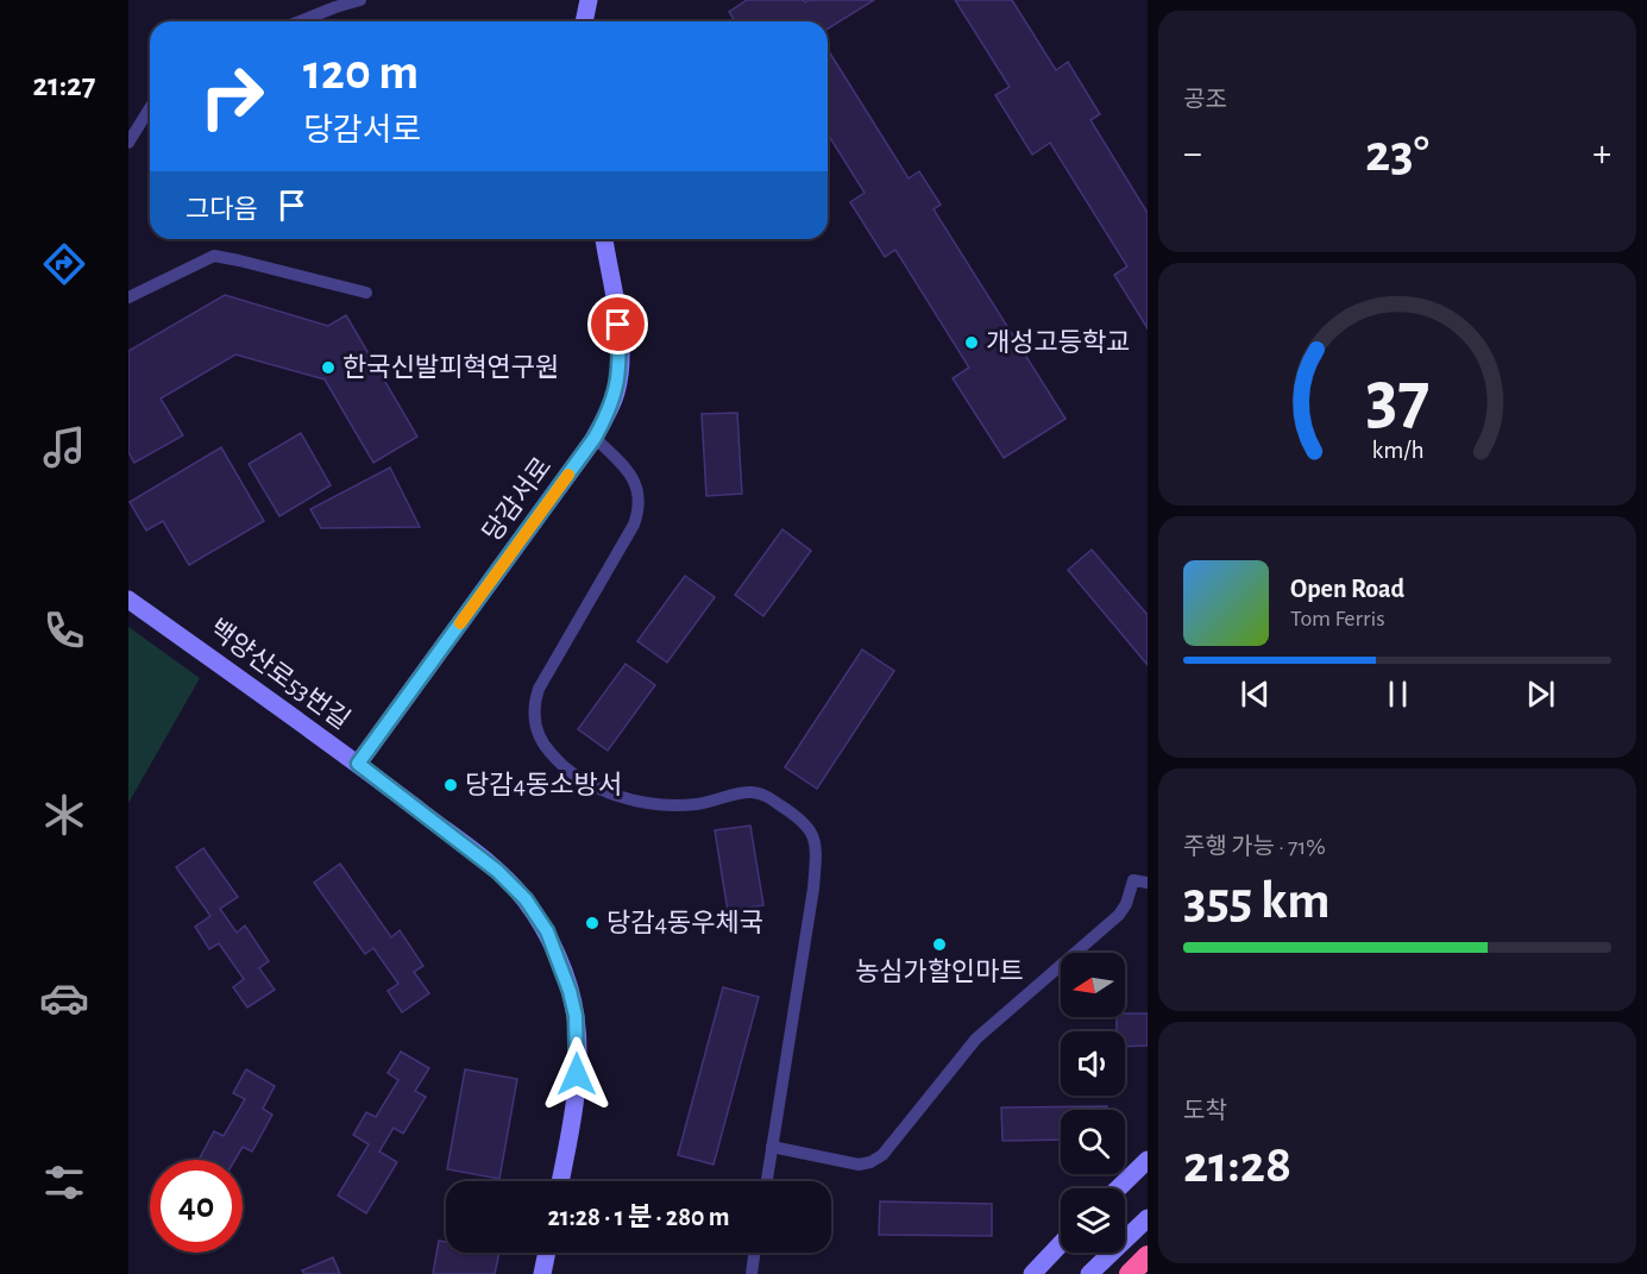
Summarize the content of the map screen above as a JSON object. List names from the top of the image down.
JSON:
{
  "streets": {
    "street": ["당감서로", "백양산로53번길"]
  },
  "crossings": [
    ["당감서로", "백양산로53번길"]
  ],
  "places": [
    "개성고등학교",
    "한국신발피혁연구원",
    "당감4동소방서",
    "당감4동우체국",
    "농심가할인마트"
  ],
  "north": "left",
  "page": {
    "tabs": "21:27",
    "tile": [
      "공조",
      ["주행 가능 · 71%", "355 km"],
      ["도착", "21:28"]
    ],
    "turn": ["120 m", "당감서로"],
    "heat": ["−", "23°", "+"],
    "then": "그다음",
    "song": ["Open Road", "Tom Ferris"],
    "limit": "40",
    "trip": "21:28 · 1 분 · 280 m",
    "gauge": ["37", "km/h"]
  }
}
